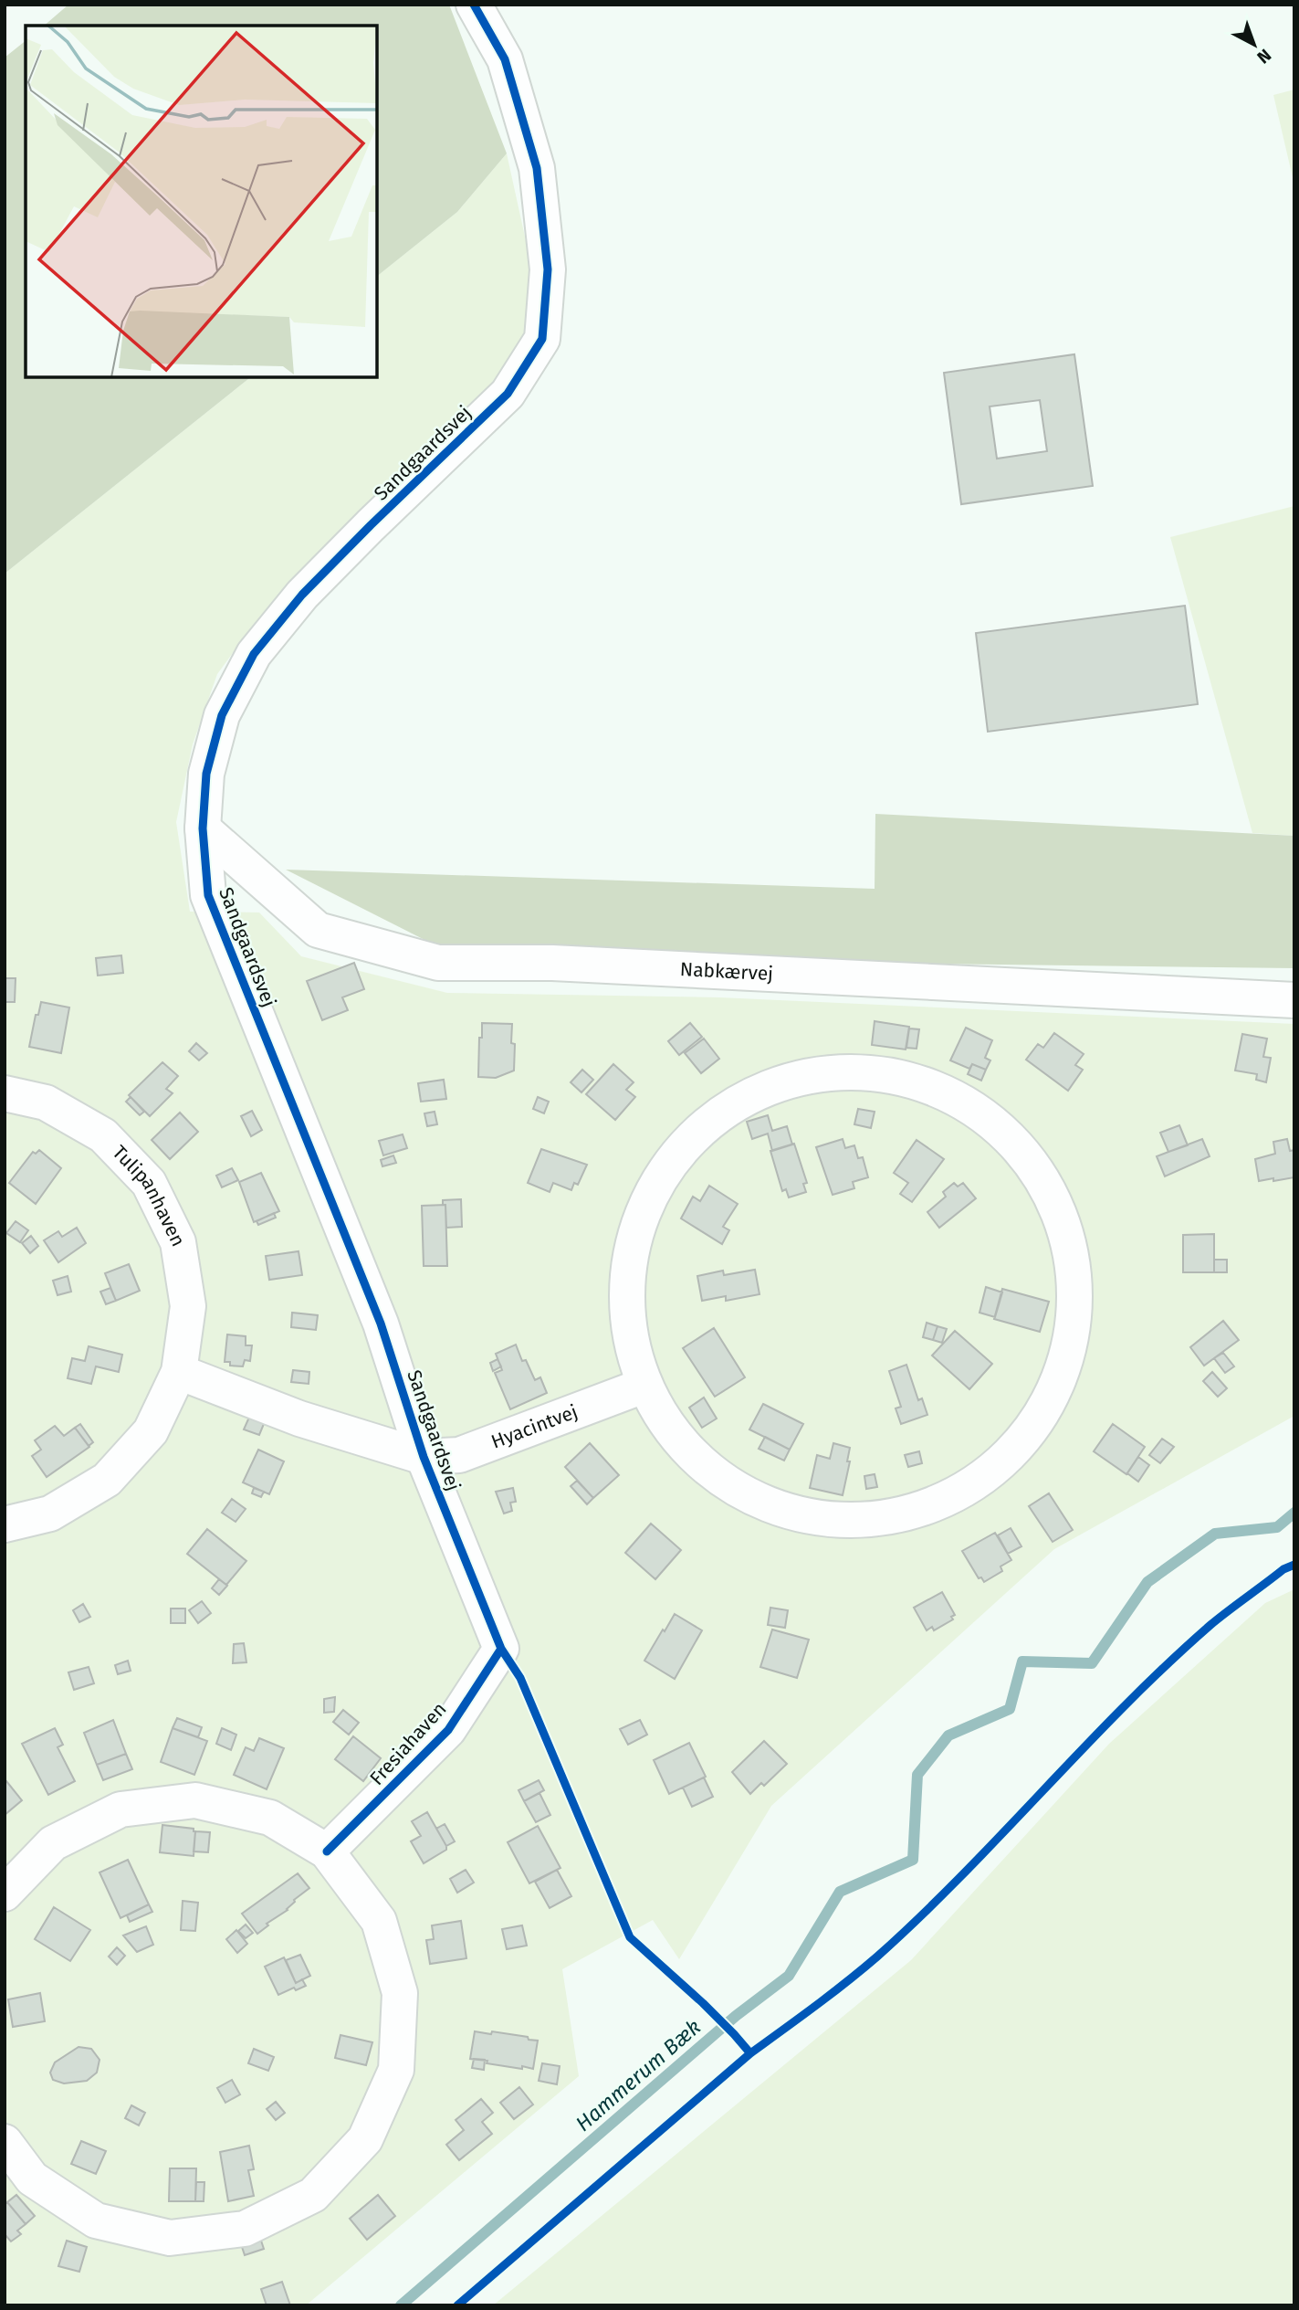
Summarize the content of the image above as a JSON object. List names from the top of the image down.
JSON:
{
  "streets": {
    "street": [
      "Sandgaardsvej",
      "Nabkærvej",
      "Tulipanhaven",
      "Hyacintvej",
      "Fresiahaven"
    ]
  },
  "crossings": [
    ["Sandgaardsvej", "Nabkærvej"],
    ["Sandgaardsvej", "Hyacintvej"],
    ["Sandgaardsvej", "Fresiahaven"]
  ],
  "water": ["Hammerum Bæk"],
  "north": "bottom right"
}
